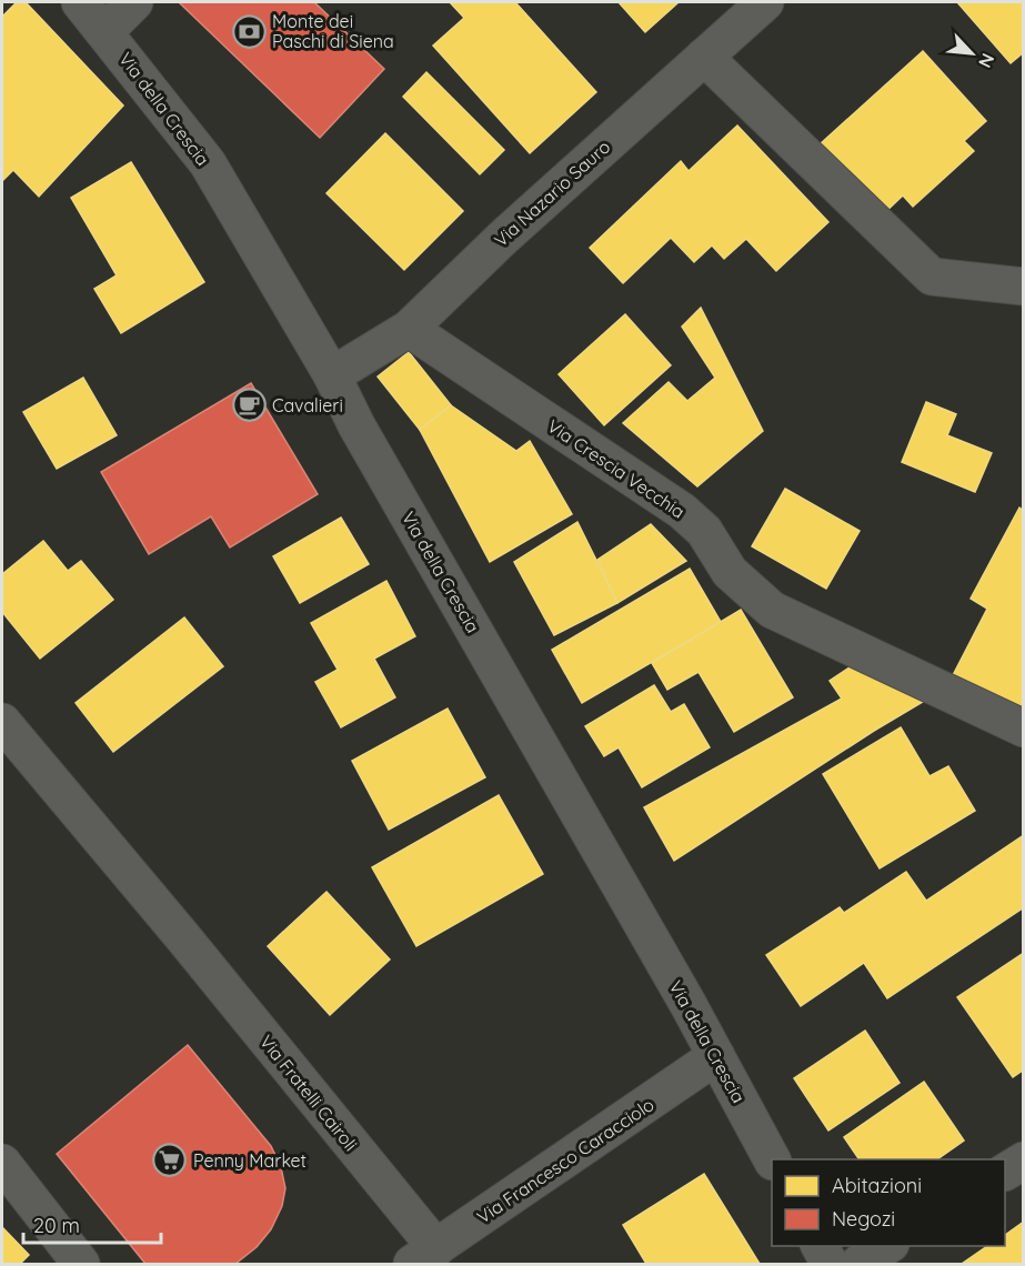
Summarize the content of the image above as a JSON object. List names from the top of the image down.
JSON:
{
  "streets": {
    "street": [
      "Via della Crescia",
      "Via Nazario Sauro",
      "Via Crescia Vecchia",
      "Via Fratelli Cairoli",
      "Via Francesco Caracciolo"
    ]
  },
  "crossings": [
    ["Via della Crescia", "Via Nazario Sauro"],
    ["Via della Crescia", "Via Francesco Caracciolo"],
    ["Via Nazario Sauro", "Via Crescia Vecchia"],
    ["Via Fratelli Cairoli", "Via Francesco Caracciolo"]
  ],
  "places": {
    "bank": ["Monte dei Paschi di Siena"],
    "cafe": ["Cavalieri"],
    "supermarket": ["Penny Market"]
  },
  "legend": ["Abitazioni", "Negozi"],
  "scale_bar": "20 m",
  "north": "bottom right"
}
